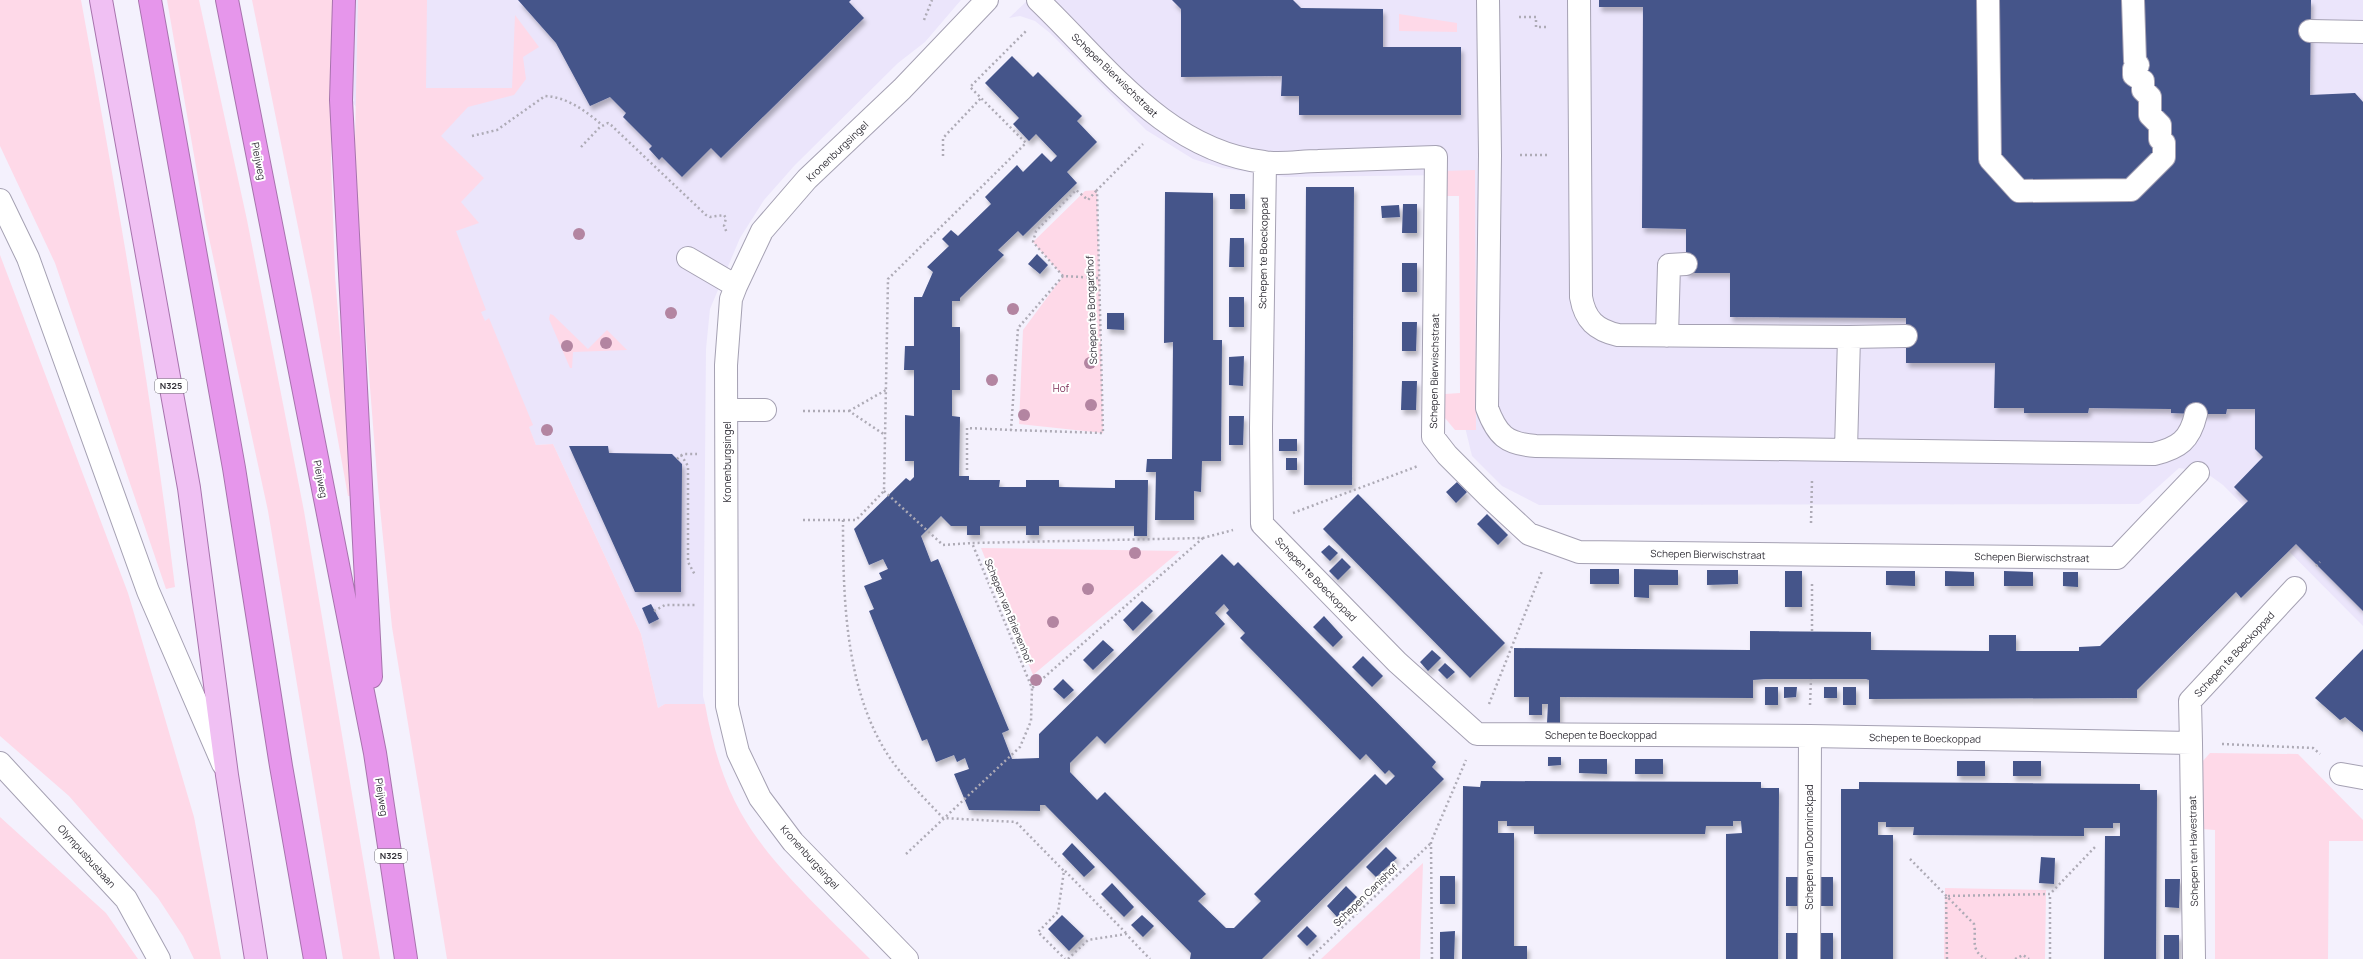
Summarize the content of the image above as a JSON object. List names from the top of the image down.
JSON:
{
  "streets": {
    "highway": ["Pleijweg", "N325"],
    "street": [
      "Schepen Bierwischstraat",
      "Kronenburgsingel",
      "Schepen te Boeckoppad",
      "Schepen van Doorninckpad",
      "Schepen ten Havestraat",
      "Olympusbusbaan"
    ],
    "path": ["Schepen te Bongardhof", "Schepen van Brienenhof", "Schepen Canishof"]
  },
  "crossings": [
    ["Schepen Bierwischstraat", "Schepen te Boeckoppad"],
    ["Schepen Bierwischstraat", "Schepen Canishof"],
    ["Pleijweg", "N325"],
    ["Schepen te Boeckoppad", "Schepen van Doorninckpad"],
    ["Schepen te Boeckoppad", "Schepen ten Havestraat"],
    ["Schepen te Boeckoppad", "Schepen Canishof"]
  ],
  "parks": ["Hof"]
}
